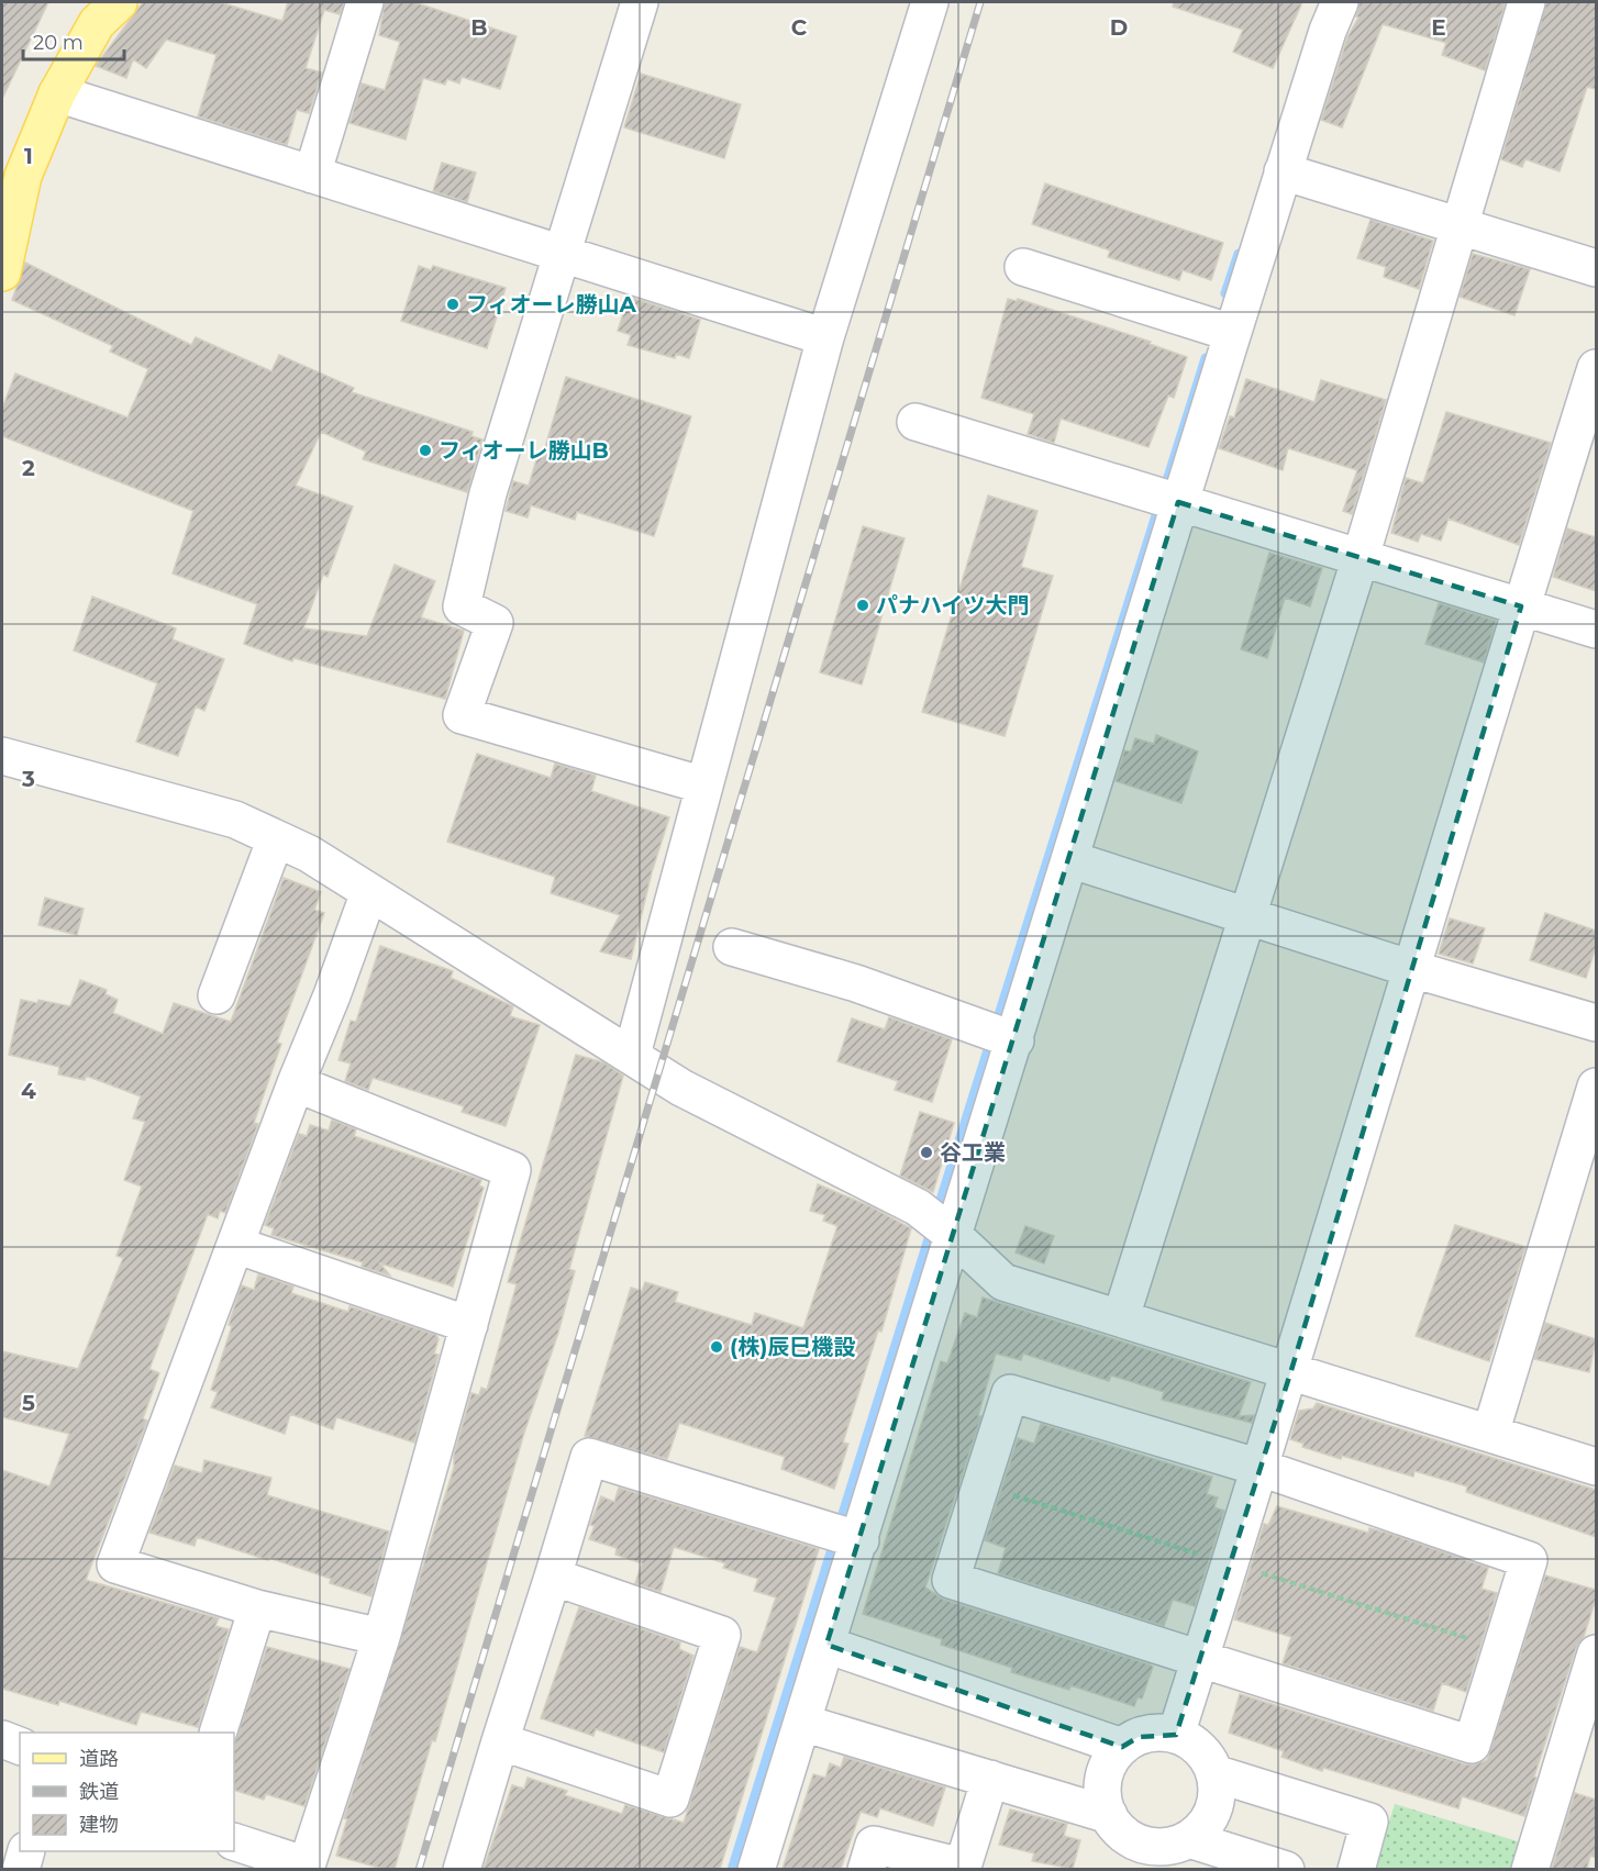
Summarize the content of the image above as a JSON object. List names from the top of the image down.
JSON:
{
  "places": [
    "フィオーレ勝山A",
    "フィオーレ勝山B",
    "パナハイツ大門",
    "谷工業",
    "(株)辰巳機設"
  ],
  "legend": ["道路", "鉄道", "建物"],
  "scale_bar": "20 m",
  "grid": {
    "columns": [
      "B",
      "C",
      "D",
      "E"
    ],
    "rows": [
      "1",
      "2",
      "3",
      "4",
      "5"
    ]
  }
}
